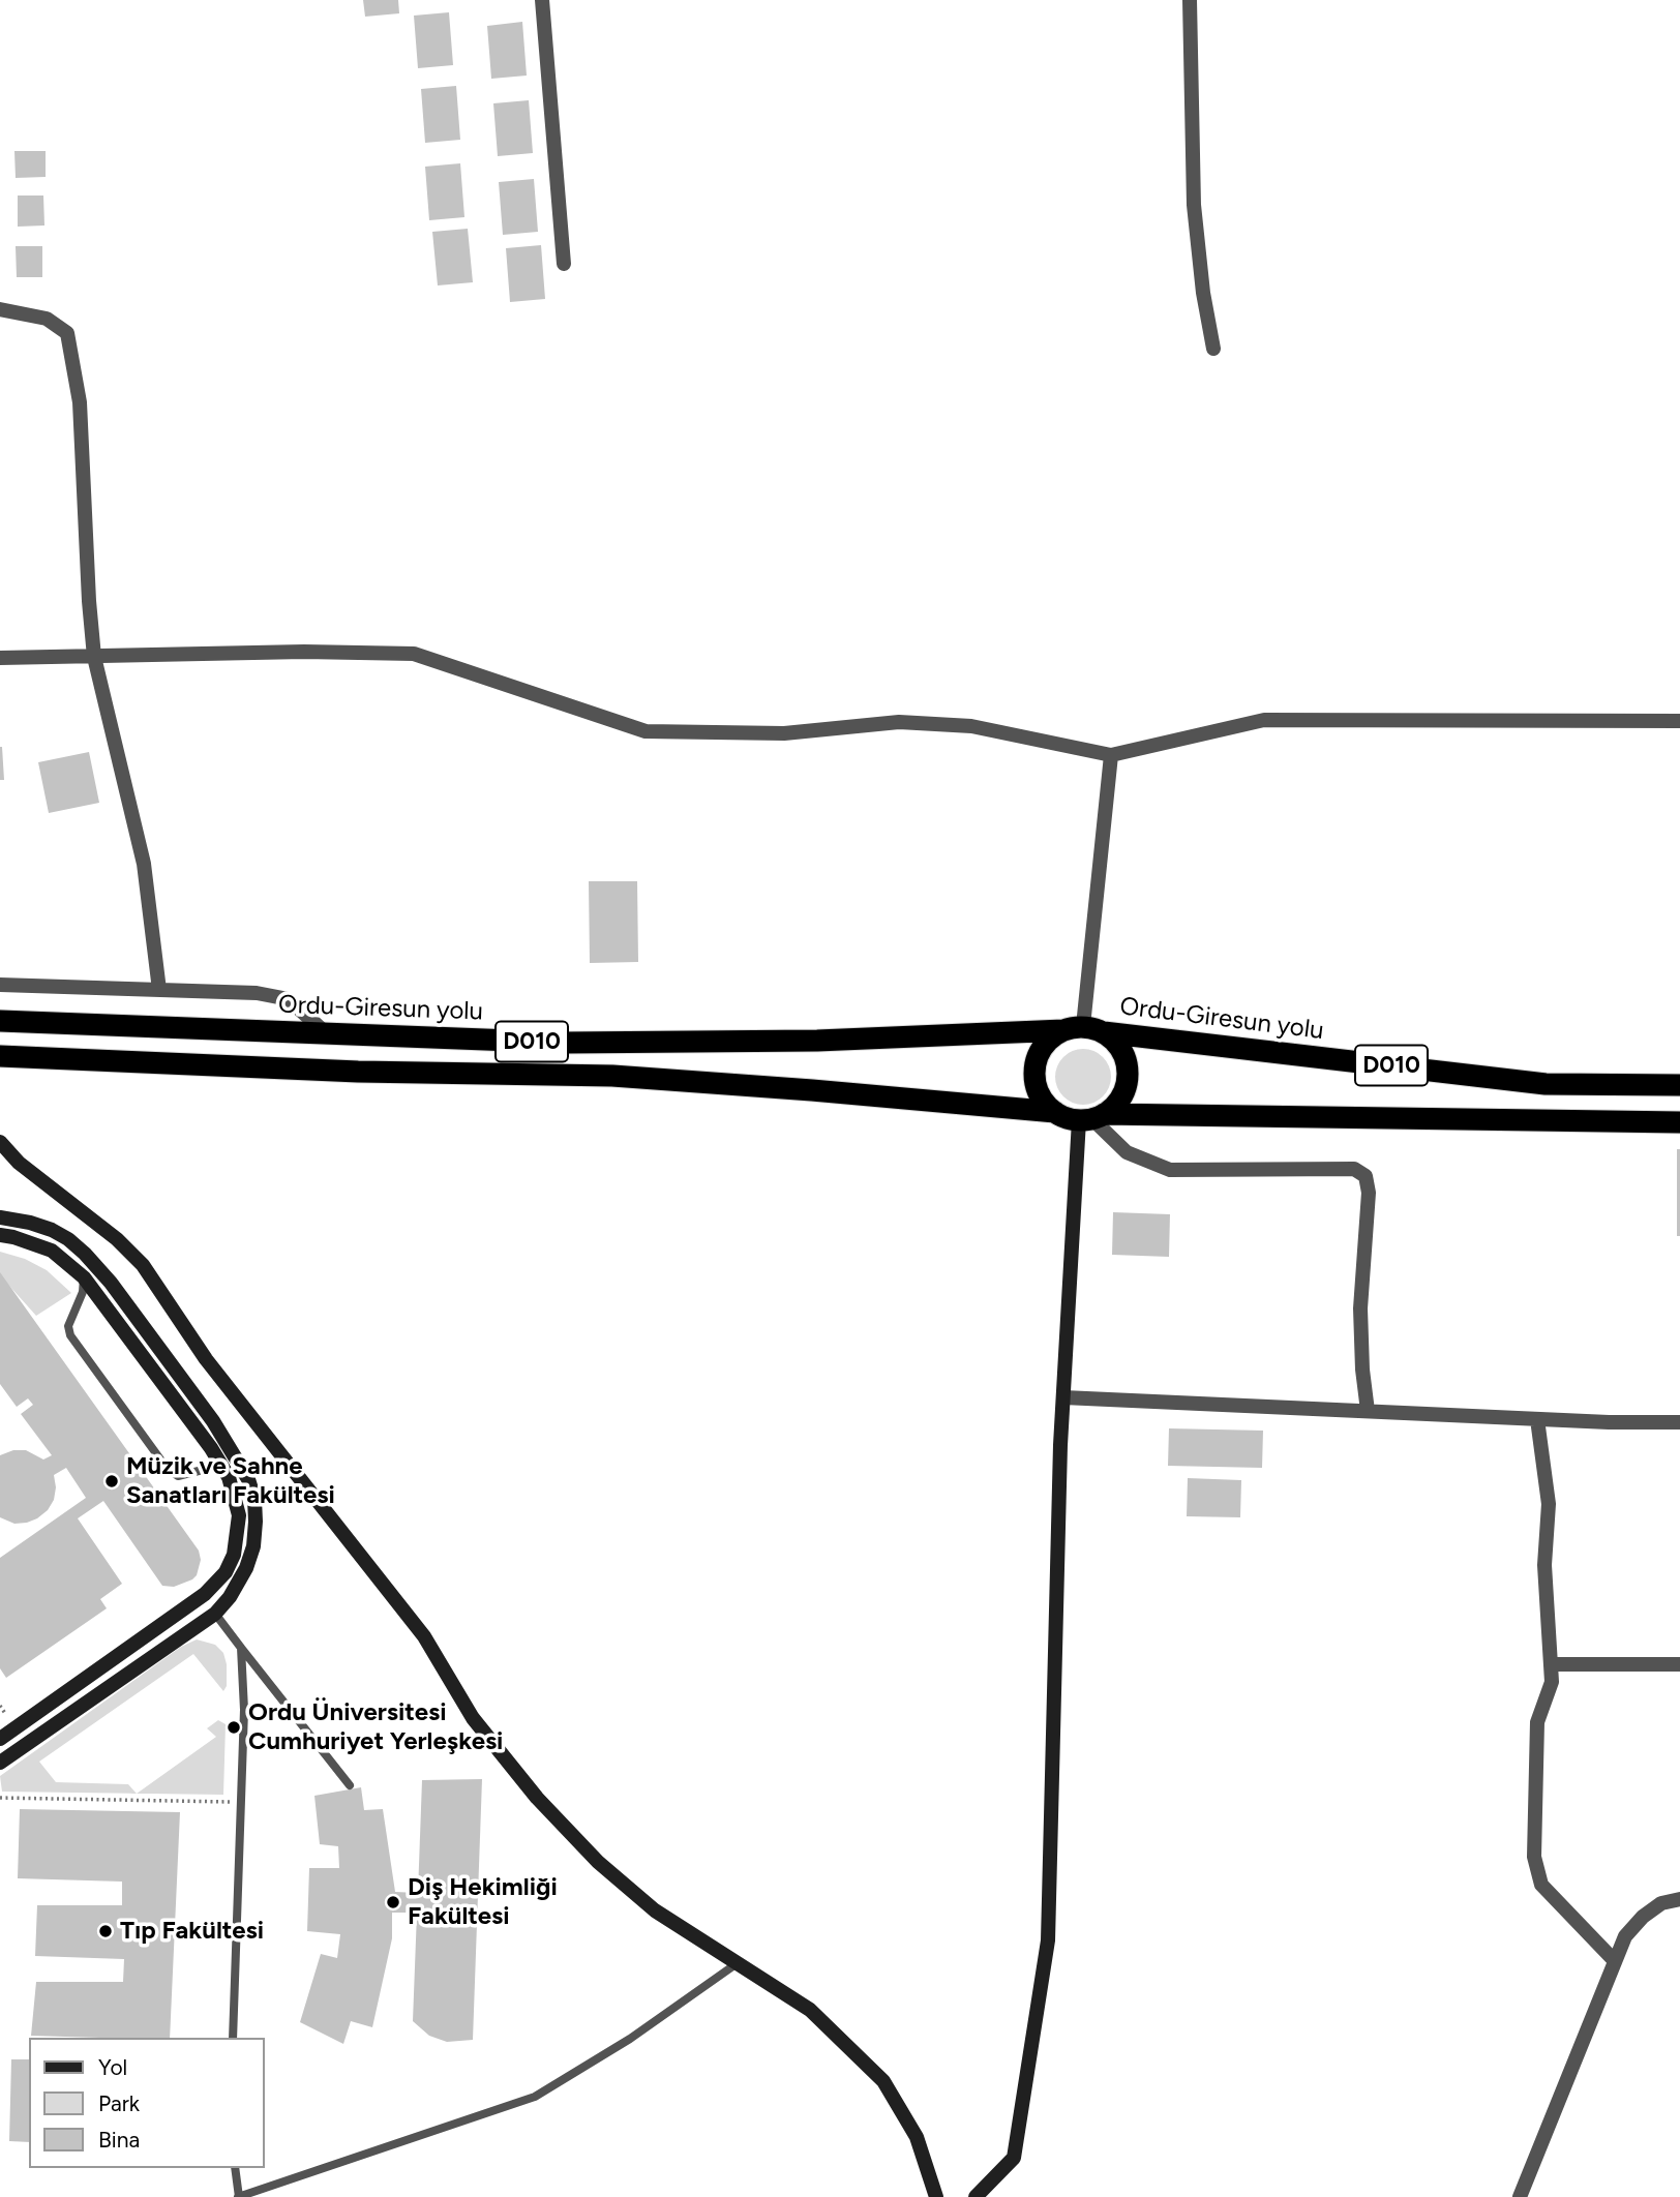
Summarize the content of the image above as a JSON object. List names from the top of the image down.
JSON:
{
  "streets": {
    "highway": ["Ordu-Giresun yolu", "D010"]
  },
  "crossings": [
    ["Ordu-Giresun yolu", "D010"]
  ],
  "places": [
    "Müzik ve Sahne Sanatları Fakültesi",
    "Ordu Üniversitesi Cumhuriyet Yerleşkesi",
    "Diş Hekimliği Fakültesi",
    "Tıp Fakültesi"
  ],
  "legend": ["Yol", "Park", "Bina"]
}
